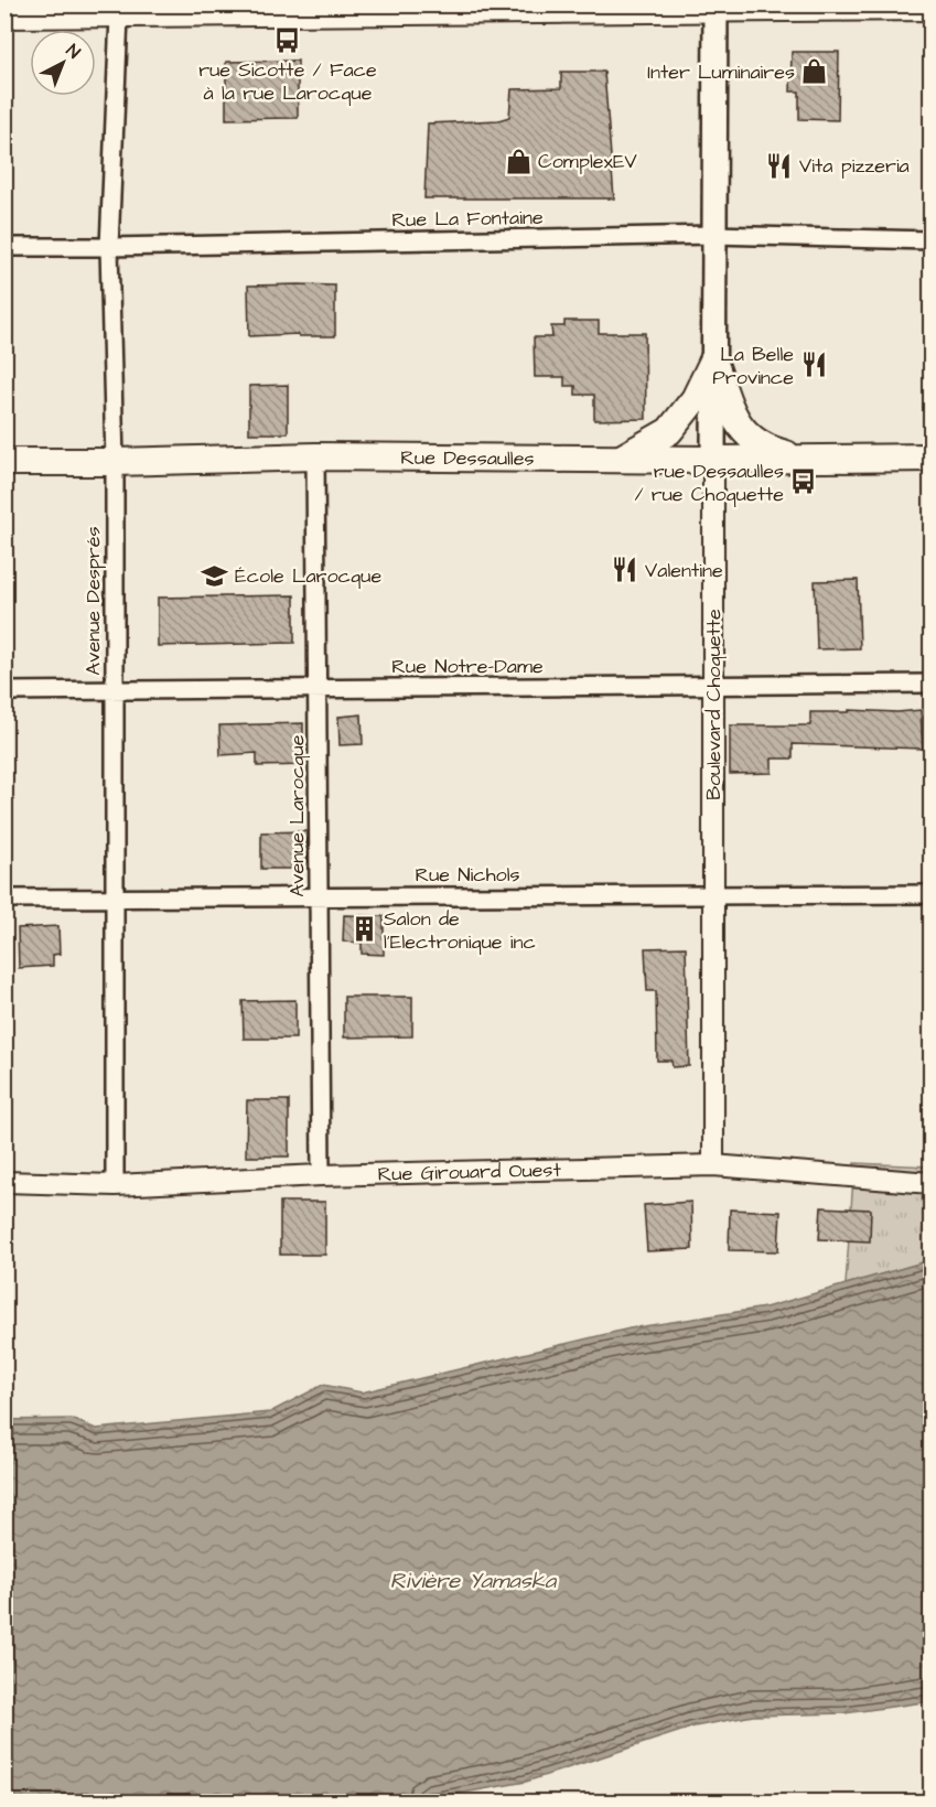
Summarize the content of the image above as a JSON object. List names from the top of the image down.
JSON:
{
  "streets": {
    "main road": ["Rue Dessaulles", "Boulevard Choquette"],
    "street": [
      "Rue La Fontaine",
      "Avenue Després",
      "Rue Notre-Dame",
      "Avenue Larocque",
      "Rue Nichols",
      "Rue Girouard Ouest"
    ]
  },
  "crossings": [
    ["Rue La Fontaine", "Avenue Després"],
    ["Rue La Fontaine", "Boulevard Choquette"],
    ["Rue Dessaulles", "Avenue Després"],
    ["Rue Dessaulles", "Boulevard Choquette"],
    ["Rue Dessaulles", "Avenue Larocque"],
    ["Avenue Després", "Rue Notre-Dame"],
    ["Avenue Després", "Rue Nichols"],
    ["Avenue Després", "Rue Girouard Ouest"],
    ["Rue Notre-Dame", "Boulevard Choquette"],
    ["Rue Notre-Dame", "Avenue Larocque"],
    ["Boulevard Choquette", "Rue Nichols"],
    ["Boulevard Choquette", "Rue Girouard Ouest"],
    ["Avenue Larocque", "Rue Nichols"],
    ["Avenue Larocque", "Rue Girouard Ouest"]
  ],
  "water": ["Rivière Yamaska"],
  "places": {
    "bus stop": ["rue Sicotte / Face à la rue Larocque", "rue Dessaulles / rue Choquette"],
    "shop": ["Inter Luminaires", "ComplexEV"],
    "restaurant": ["Vita pizzeria", "La Belle Province", "Valentine"],
    "school or university": ["École Larocque"],
    "building": ["Salon de l'Electronique inc"]
  },
  "north": "top right"
}
